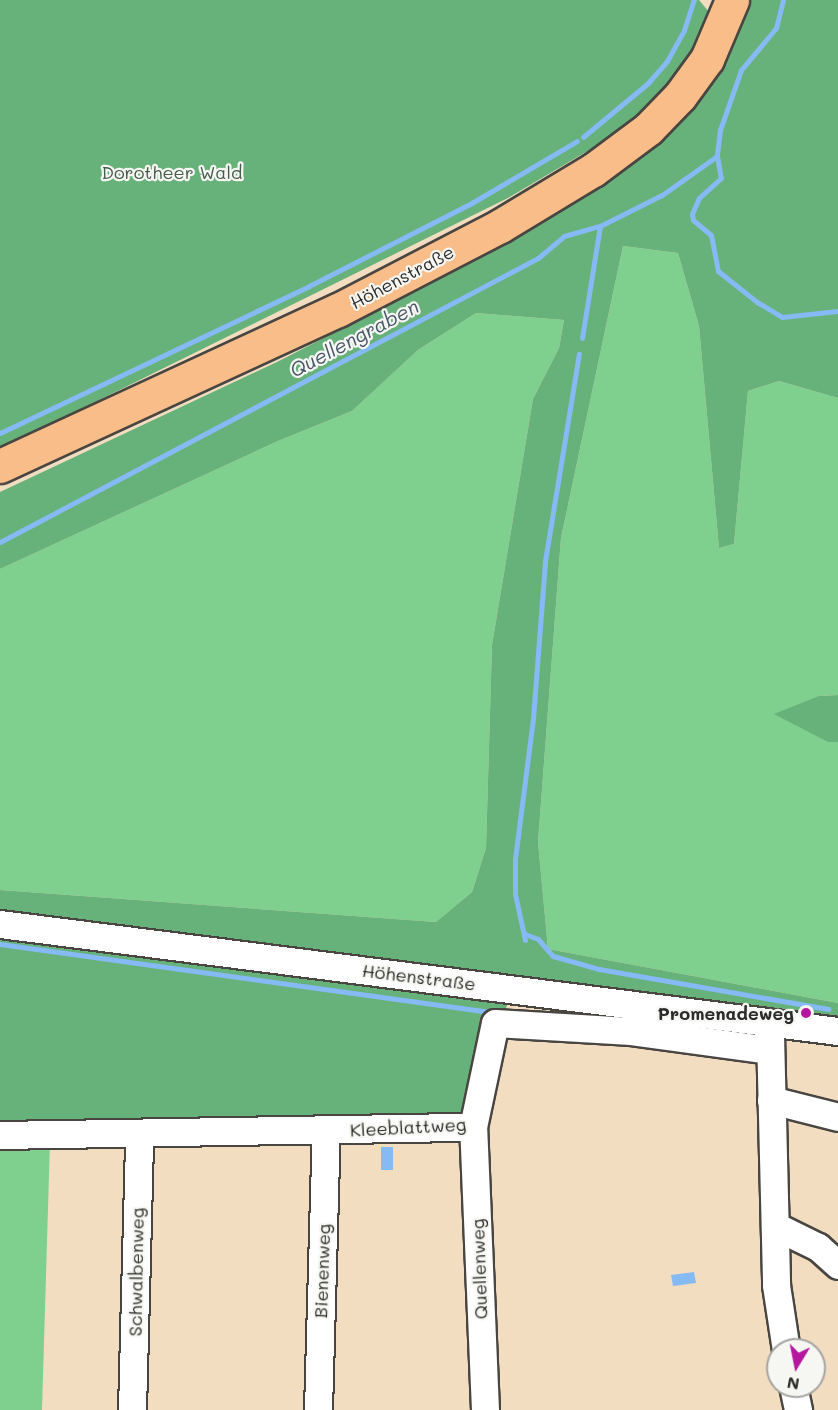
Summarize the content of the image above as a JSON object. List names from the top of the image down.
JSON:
{
  "streets": {
    "main road": ["Höhenstraße"],
    "street": [
      "Kleeblattweg",
      "Quellenweg",
      "Bienenweg",
      "Schwalbenweg"
    ]
  },
  "crossings": [
    ["Kleeblattweg", "Quellenweg"],
    ["Kleeblattweg", "Bienenweg"],
    ["Kleeblattweg", "Schwalbenweg"]
  ],
  "water": ["Quellengraben"],
  "parks": ["Dorotheer Wald"],
  "places": ["Promenadeweg"],
  "north": "bottom"
}
